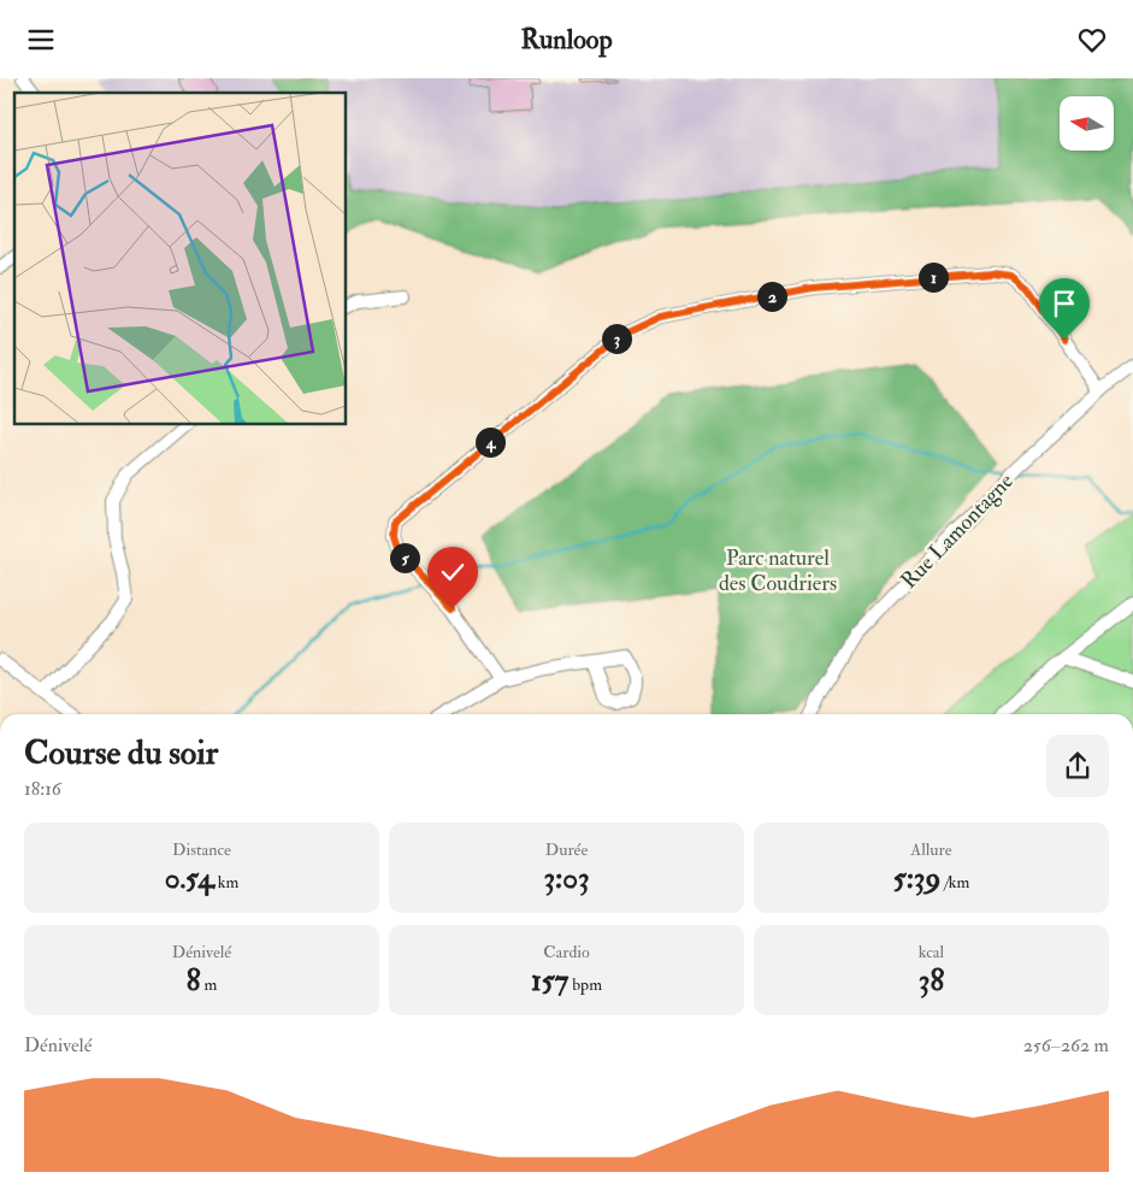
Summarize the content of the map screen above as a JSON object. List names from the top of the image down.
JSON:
{
  "streets": {
    "street": ["Rue Lamontagne"]
  },
  "parks": ["Parc naturel des Coudriers"],
  "north": "left",
  "page": {
    "header": "Runloop",
    "pins": [
      "1",
      "2",
      "3",
      "4",
      "5"
    ],
    "heading": ["Course du soir", "18:16"],
    "stats": [
      ["Distance", "0.54 km"],
      ["Durée", "3:03"],
      ["Allure", "5:39 /km"],
      ["Dénivelé", "8 m"],
      ["Cardio", "157 bpm"],
      ["kcal", "38"]
    ],
    "chart": ["Dénivelé", "256–262 m"]
  }
}
